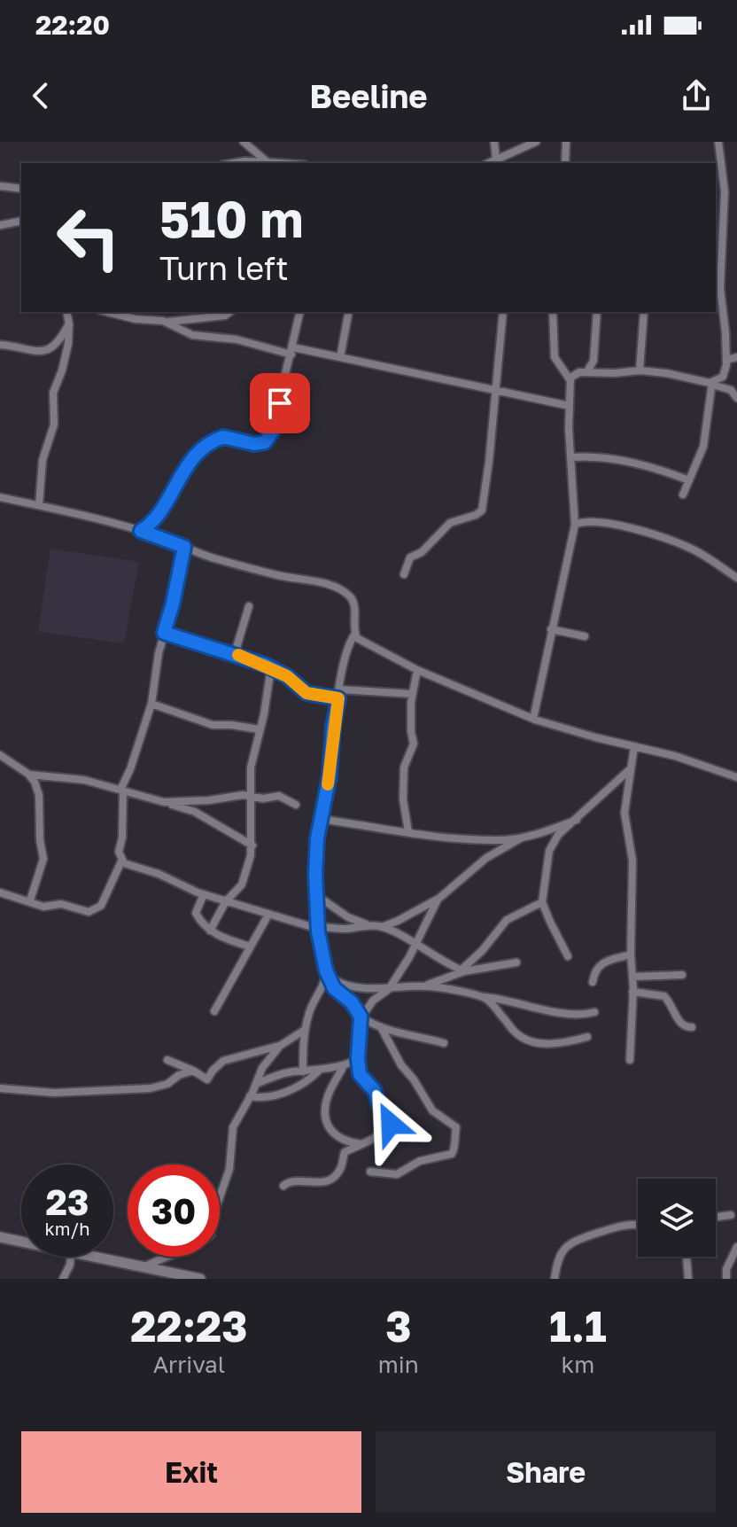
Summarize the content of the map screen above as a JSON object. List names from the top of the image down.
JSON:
{
  "page": {
    "status": "22:20",
    "header": "Beeline",
    "turn": ["510 m", "Turn left"],
    "speed": "23 km/h",
    "limit": "30",
    "eta": [
      "22:23",
      "Arrival",
      "3",
      "min",
      "1.1",
      "km"
    ],
    "buttons": ["Exit", "Share"]
  }
}
